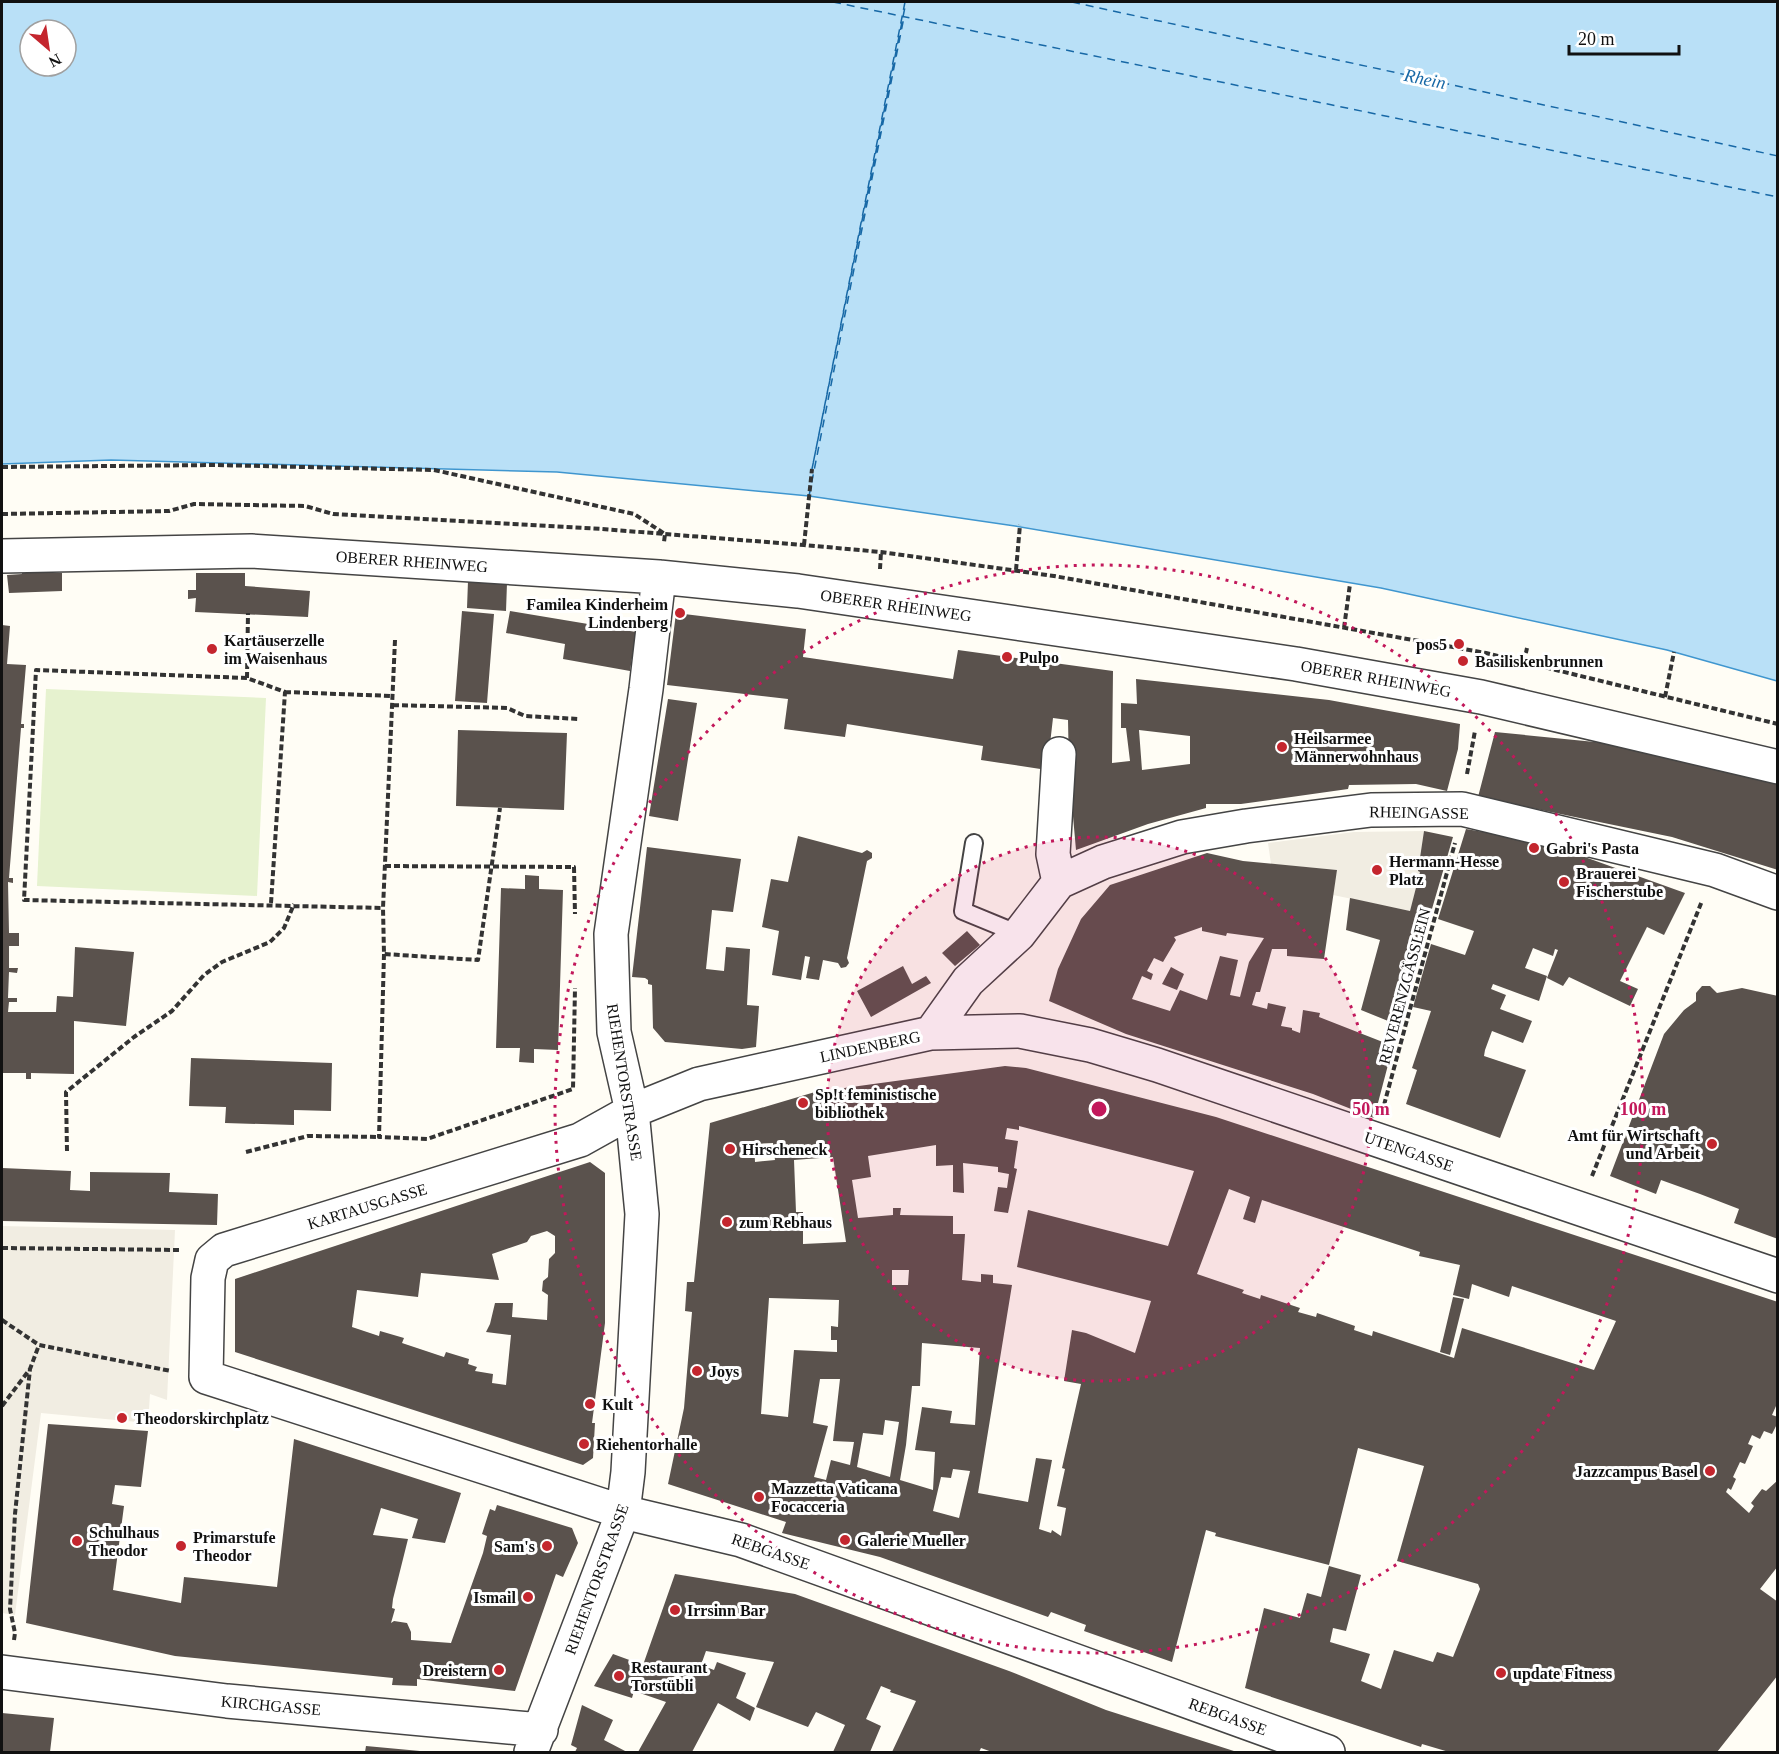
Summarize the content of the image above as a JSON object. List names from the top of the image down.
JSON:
{
  "streets": {
    "street": [
      "OBERER RHEINWEG",
      "RHEINGASSE",
      "LINDENBERG",
      "RIEHENTORSTRASSE",
      "UTENGASSE",
      "KARTAUSGASSE",
      "REBGASSE",
      "KIRCHGASSE"
    ],
    "path": ["REVERENZGÄSSLEIN"]
  },
  "crossings": [
    ["OBERER RHEINWEG", "REVERENZGÄSSLEIN"],
    ["OBERER RHEINWEG", "RIEHENTORSTRASSE"],
    ["RHEINGASSE", "REVERENZGÄSSLEIN"],
    ["RHEINGASSE", "LINDENBERG"],
    ["REVERENZGÄSSLEIN", "UTENGASSE"],
    ["LINDENBERG", "RIEHENTORSTRASSE"],
    ["LINDENBERG", "UTENGASSE"],
    ["LINDENBERG", "KARTAUSGASSE"],
    ["RIEHENTORSTRASSE", "KARTAUSGASSE"],
    ["RIEHENTORSTRASSE", "REBGASSE"],
    ["RIEHENTORSTRASSE", "KIRCHGASSE"]
  ],
  "water": ["Rhein"],
  "places": [
    "Familea Kinderheim Lindenberg",
    "pos5",
    "Kartäuserzelle im Waisenhaus",
    "Pulpo",
    "Basiliskenbrunnen",
    "Heilsarmee Männerwohnhaus",
    "Gabri's Pasta",
    "Hermann-Hesse Platz",
    "Brauerei Fischerstube",
    "Sp!t feministische bibliothek",
    "Amt für Wirtschaft und Arbeit",
    "Hirscheneck",
    "zum Rebhaus",
    "Joys",
    "Kult",
    "Theodorskirchplatz",
    "Riehentorhalle",
    "Jazzcampus Basel",
    "Mazzetta Vaticana Focacceria",
    "Galerie Mueller",
    "Schulhaus Theodor",
    "Primarstufe Theodor",
    "Sam's",
    "Ismail",
    "Irrsinn Bar",
    "Dreistern",
    "update Fitness",
    "Restaurant Torstübli"
  ],
  "scale_bar": "20 m",
  "north": "bottom right",
  "rings": ["50 m", "100 m"]
}
